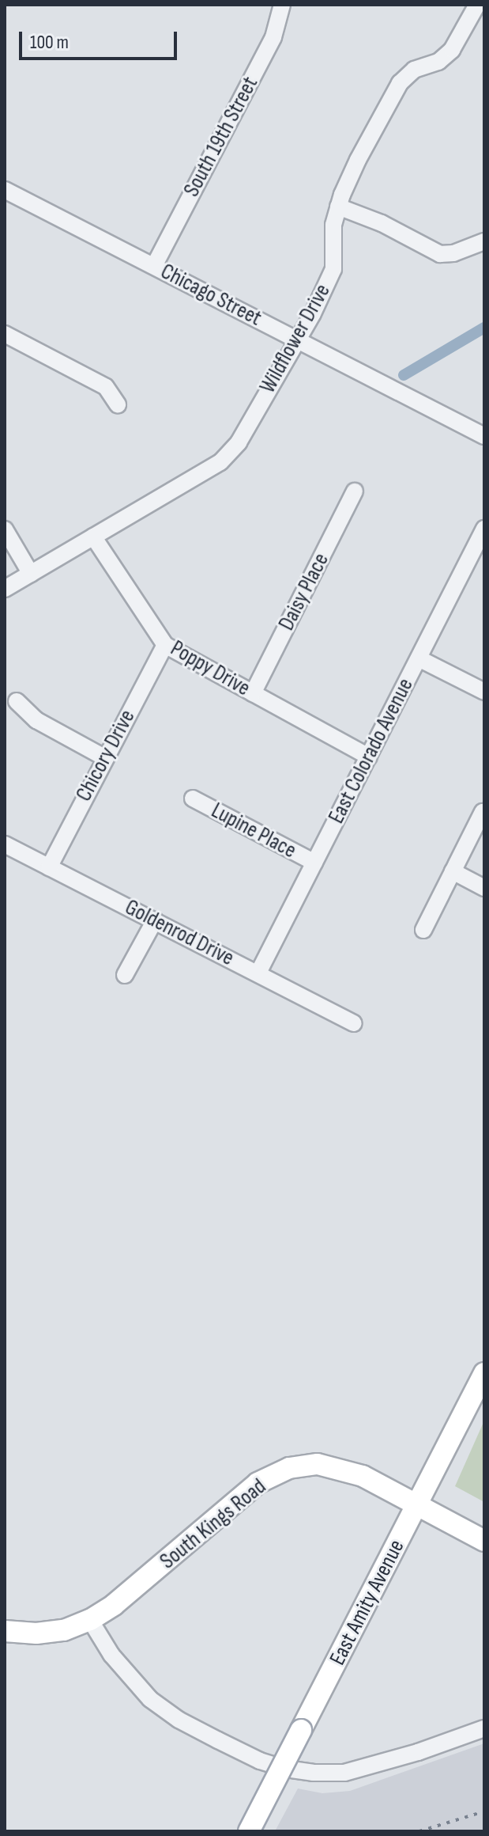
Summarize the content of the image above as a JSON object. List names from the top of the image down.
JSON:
{
  "streets": {
    "main road": ["South Kings Road", "East Amity Avenue"],
    "street": [
      "South 19th Street",
      "Chicago Street",
      "Wildflower Drive",
      "Daisy Place",
      "Poppy Drive",
      "East Colorado Avenue",
      "Chicory Drive",
      "Lupine Place",
      "Goldenrod Drive"
    ]
  },
  "crossings": [
    ["South 19th Street", "Chicago Street"],
    ["Chicago Street", "Wildflower Drive"],
    ["Wildflower Drive", "Poppy Drive"],
    ["Daisy Place", "Poppy Drive"],
    ["Poppy Drive", "East Colorado Avenue"],
    ["Poppy Drive", "Chicory Drive"],
    ["East Colorado Avenue", "Lupine Place"],
    ["East Colorado Avenue", "Goldenrod Drive"],
    ["Chicory Drive", "Goldenrod Drive"],
    ["South Kings Road", "East Amity Avenue"]
  ],
  "scale_bar": "100 m"
}
